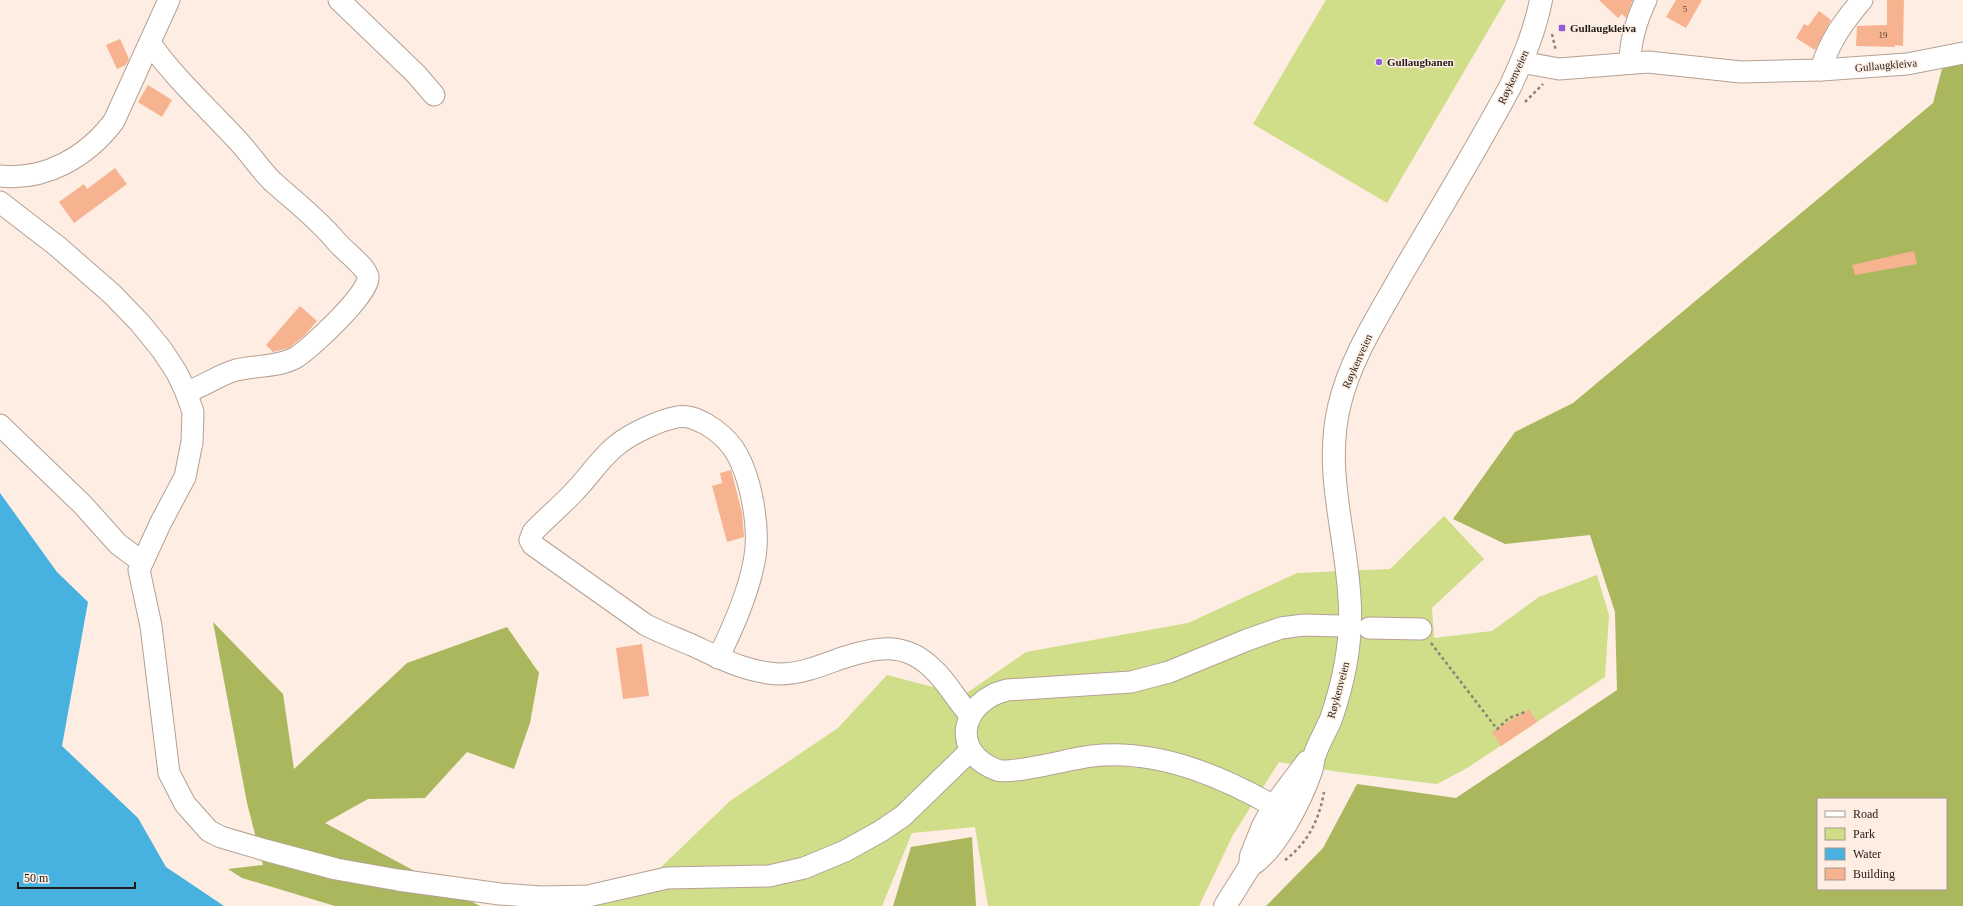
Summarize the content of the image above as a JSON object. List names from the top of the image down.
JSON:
{
  "streets": {
    "highway": ["Røykenveien"],
    "street": ["Gullaugkleiva"]
  },
  "crossings": [
    ["Gullaugkleiva", "Røykenveien"]
  ],
  "places": {
    "transit": ["Gullaugkleiva"],
    "other": ["Gullaugbanen"]
  },
  "house_numbers": ["5", "19"],
  "legend": [
    "Road",
    "Park",
    "Water",
    "Building"
  ],
  "scale_bar": "50 m"
}
